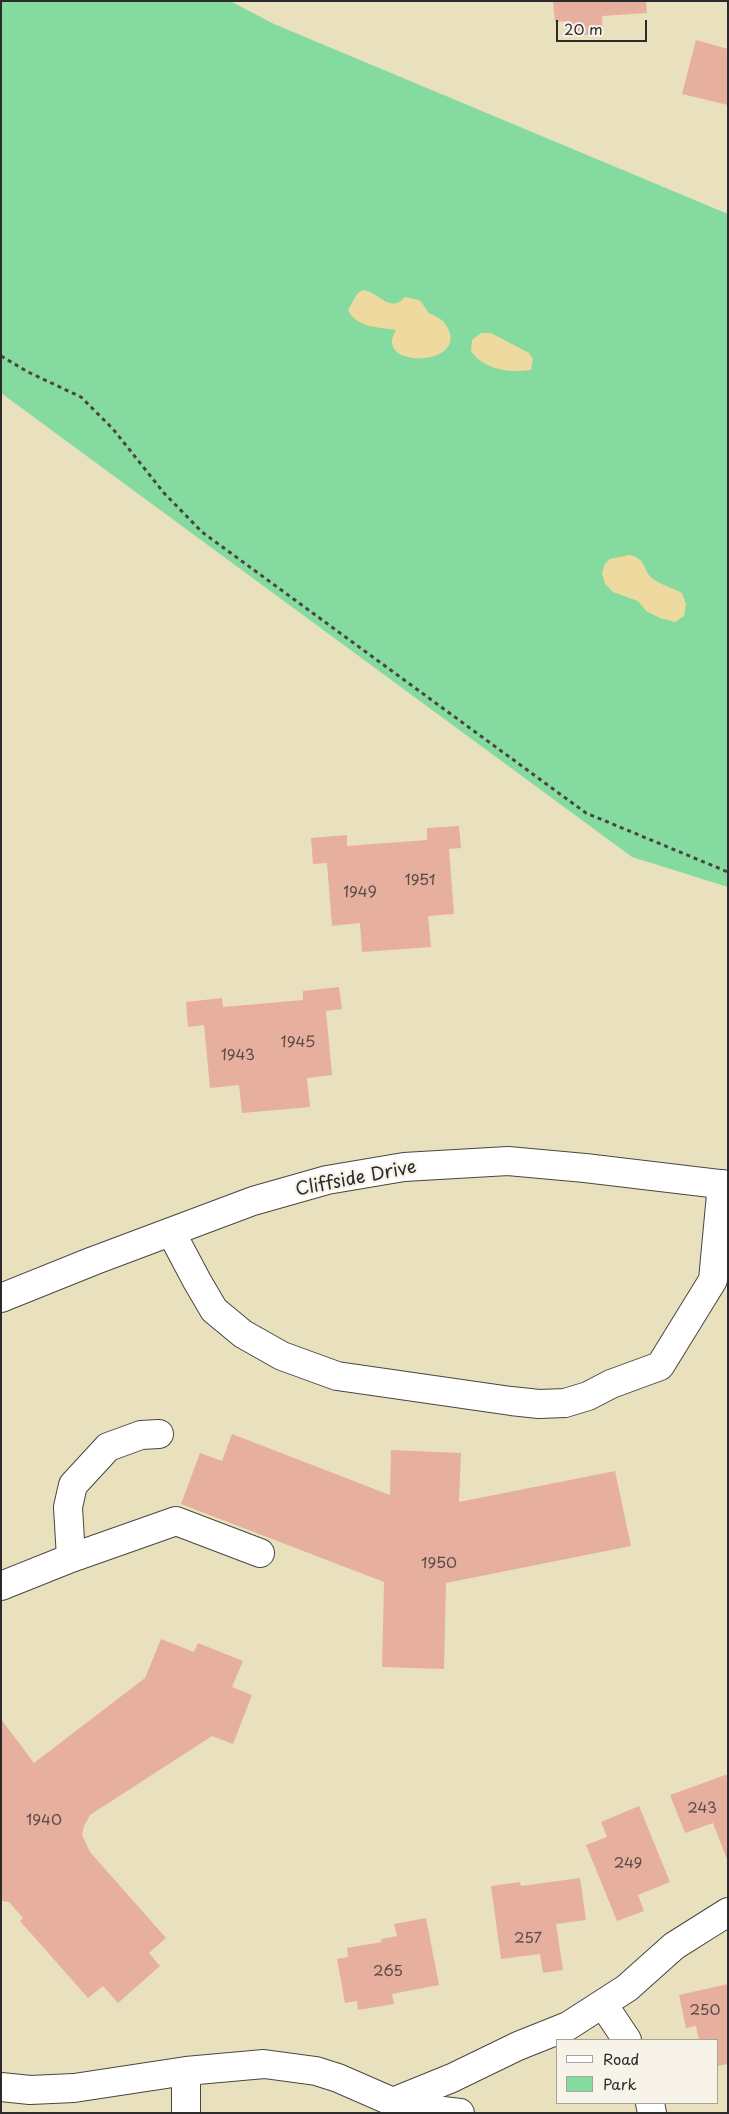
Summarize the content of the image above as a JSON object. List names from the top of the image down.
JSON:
{
  "streets": {
    "street": ["Cliffside Drive"]
  },
  "house_numbers": [
    "1951",
    "1949",
    "1945",
    "1943",
    "1950",
    "243",
    "1940",
    "249",
    "257",
    "265",
    "250"
  ],
  "legend": ["Road", "Park"],
  "scale_bar": "20 m"
}
